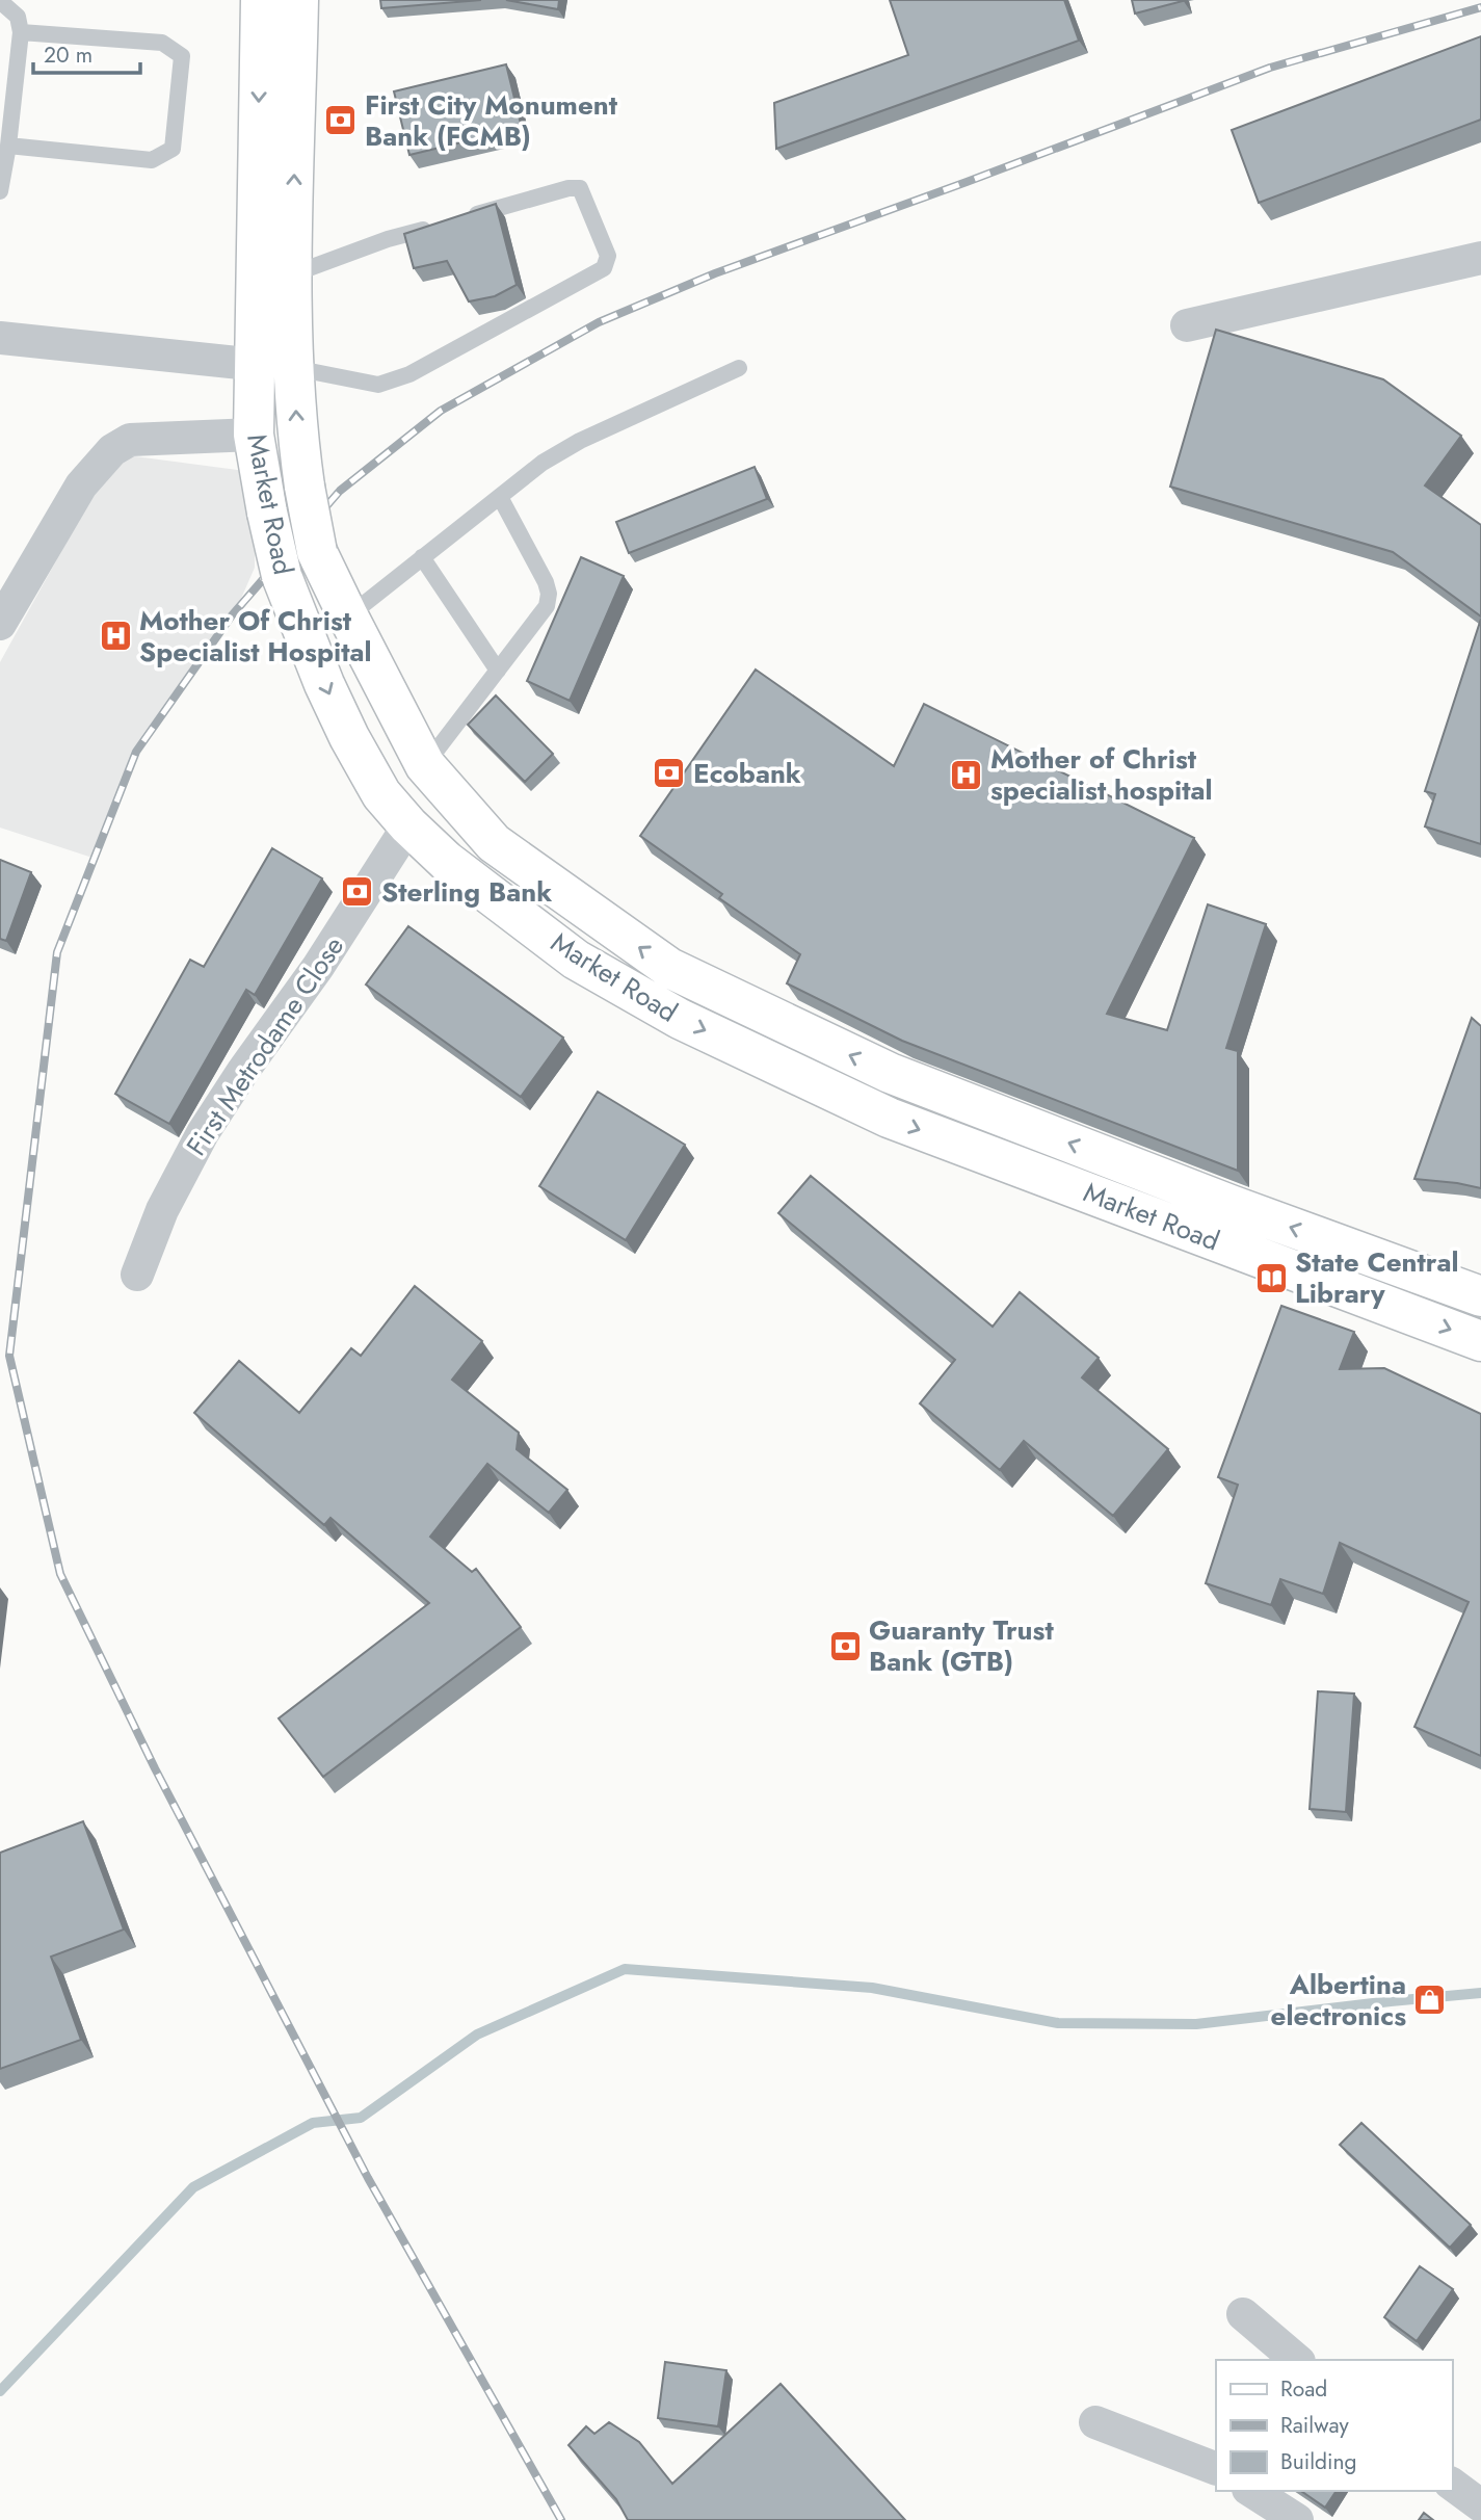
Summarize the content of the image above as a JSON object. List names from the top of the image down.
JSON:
{
  "streets": {
    "main road": ["Market Road"],
    "street": ["First Metrodame Close"]
  },
  "crossings": [
    ["Market Road", "First Metrodame Close"]
  ],
  "places": {
    "bank": [
      "First City Monument Bank (FCMB)",
      "Ecobank",
      "Sterling Bank",
      "Guaranty Trust Bank (GTB)"
    ],
    "hospital": ["Mother Of Christ Specialist Hospital", "Mother of Christ specialist hospital"],
    "library": ["State Central Library"],
    "shop": ["Albertina electronics"]
  },
  "legend": ["Road", "Railway", "Building"],
  "scale_bar": "20 m"
}
